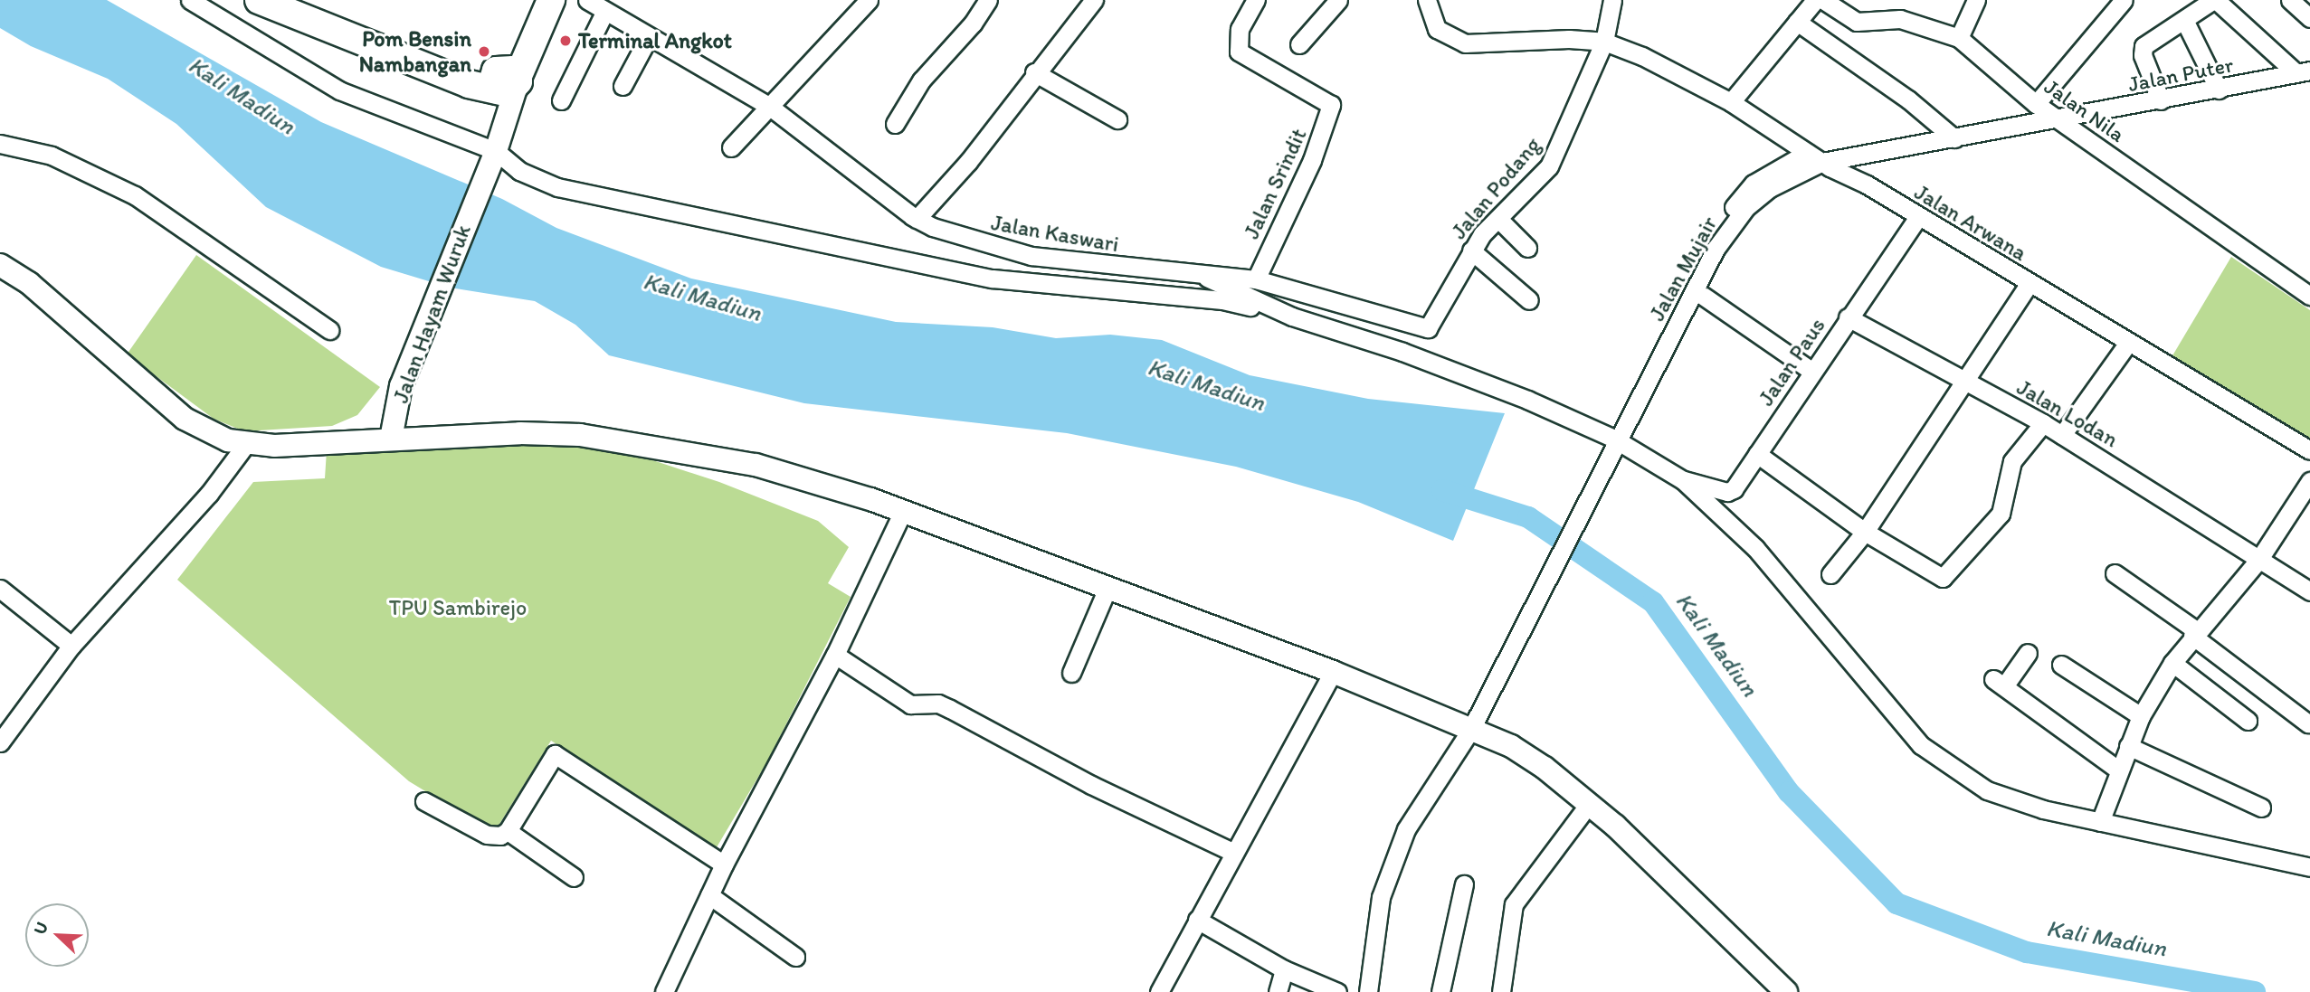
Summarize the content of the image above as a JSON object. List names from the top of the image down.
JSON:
{
  "streets": {
    "main road": ["Jalan Hayam Wuruk"],
    "street": [
      "Jalan Puter",
      "Jalan Nila",
      "Jalan Srindit",
      "Jalan Podang",
      "Jalan Arwana",
      "Jalan Kaswari",
      "Jalan Mujair",
      "Jalan Paus",
      "Jalan Lodan"
    ]
  },
  "crossings": [
    ["Jalan Puter", "Jalan Nila"],
    ["Jalan Puter", "Jalan Mujair"],
    ["Jalan Nila", "Jalan Mujair"],
    ["Jalan Srindit", "Jalan Kaswari"],
    ["Jalan Podang", "Jalan Arwana"],
    ["Jalan Podang", "Jalan Kaswari"],
    ["Jalan Arwana", "Jalan Mujair"],
    ["Jalan Arwana", "Jalan Paus"],
    ["Jalan Paus", "Jalan Lodan"]
  ],
  "water": ["Kali Madiun"],
  "parks": ["TPU Sambirejo"],
  "places": ["Terminal Angkot", "Pom Bensin Nambangan"],
  "north": "top left"
}
